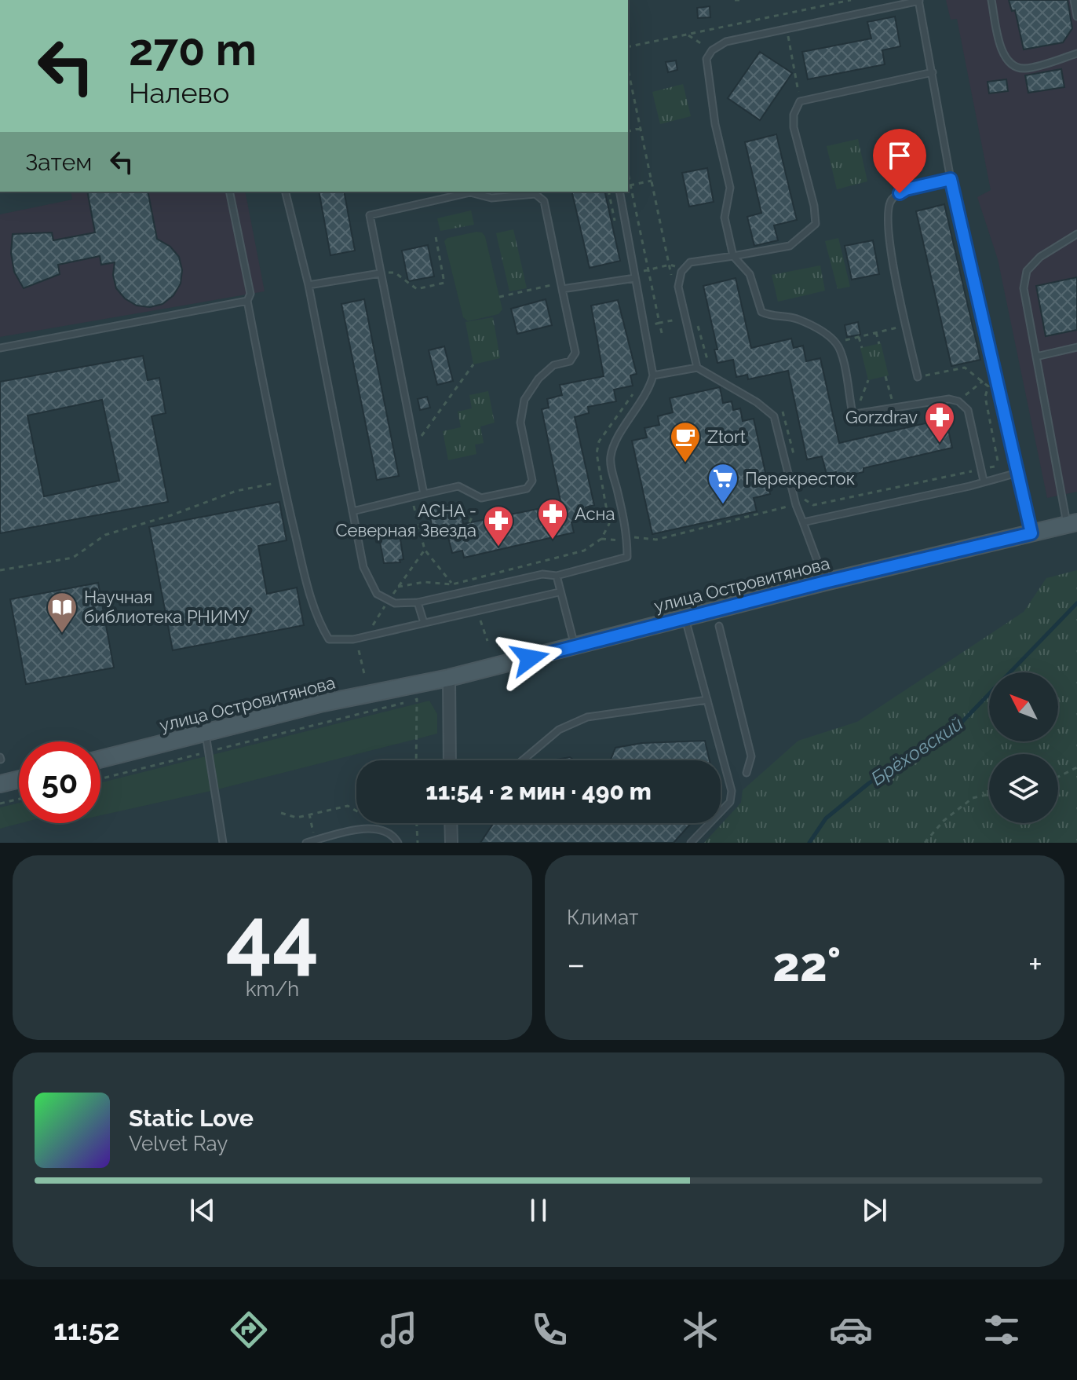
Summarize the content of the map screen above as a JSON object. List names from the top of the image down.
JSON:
{
  "streets": {
    "main road": ["улица Островитянова"]
  },
  "water": ["Брёховский"],
  "places": {
    "pharmacy": ["Gorzdrav", "Асна", "АСНА - Северная Звезда"],
    "cafe": ["Ztort"],
    "supermarket": ["Перекресток"],
    "library": ["Научная библиотека РНИМУ"]
  },
  "north": "top left",
  "page": {
    "turn": ["270 m", "Налево"],
    "then": "Затем",
    "limit": "50",
    "trip": "11:54 · 2 мин · 490 m",
    "tile": [
      ["44", "km/h"],
      "Климат"
    ],
    "heat": ["−", "22°", "+"],
    "song": ["Static Love", "Velvet Ray"],
    "tabs": "11:52"
  }
}
